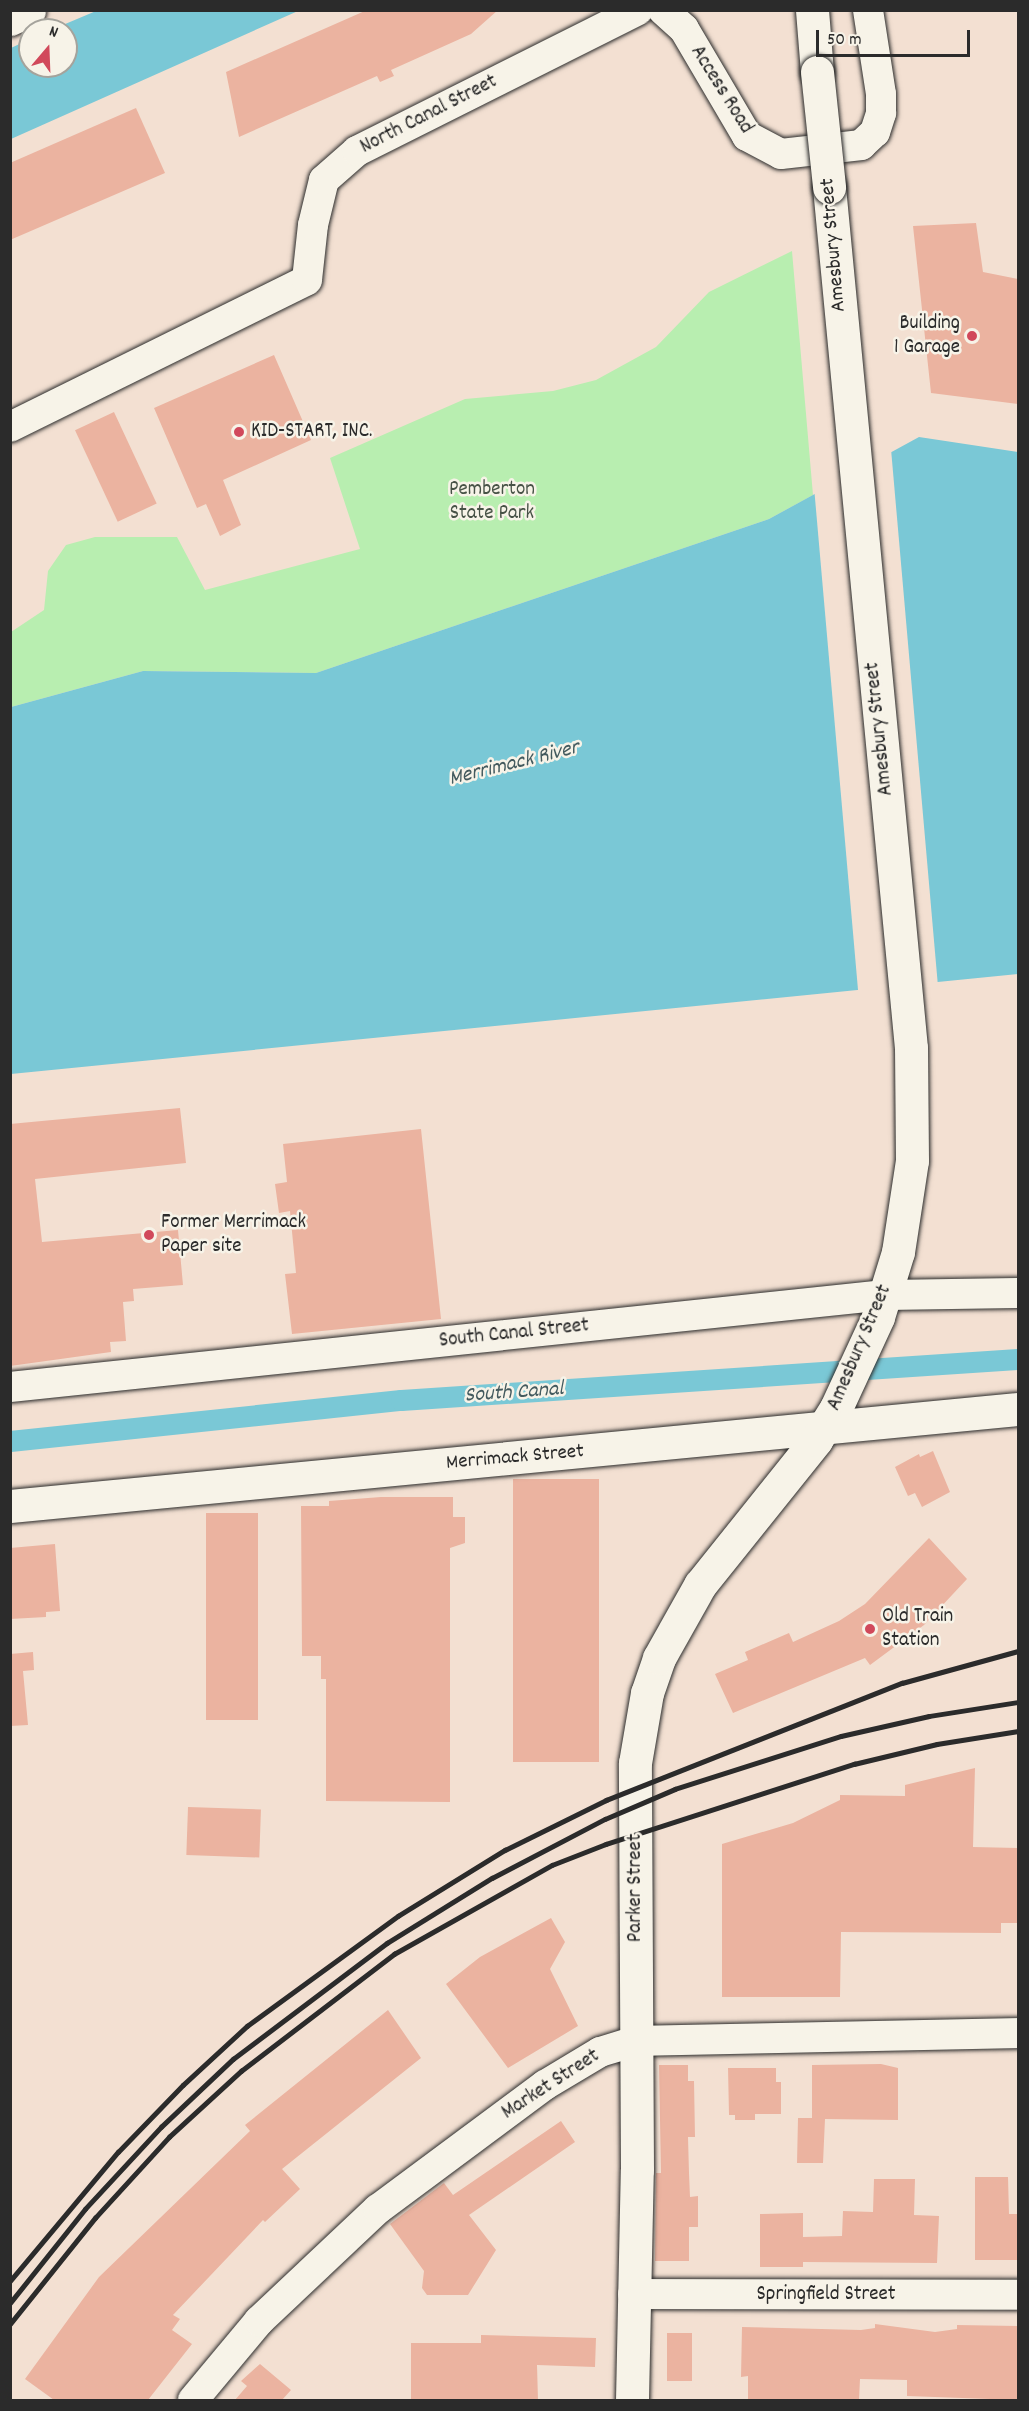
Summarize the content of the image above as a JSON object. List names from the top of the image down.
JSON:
{
  "streets": {
    "main road": ["Amesbury Street", "Merrimack Street", "Parker Street"],
    "street": [
      "Access Road",
      "North Canal Street",
      "South Canal Street",
      "Market Street",
      "Springfield Street"
    ]
  },
  "crossings": [
    ["Amesbury Street", "South Canal Street"],
    ["Amesbury Street", "Merrimack Street"],
    ["Amesbury Street", "Parker Street"],
    ["Merrimack Street", "Parker Street"],
    ["Parker Street", "Market Street"],
    ["Parker Street", "Springfield Street"]
  ],
  "water": ["Merrimack River", "South Canal"],
  "parks": ["Pemberton State Park"],
  "places": [
    "Building 1 Garage",
    "KID-START, INC.",
    "Former Merrimack Paper site",
    "Old Train Station"
  ],
  "scale_bar": "50 m",
  "north": "top"
}
